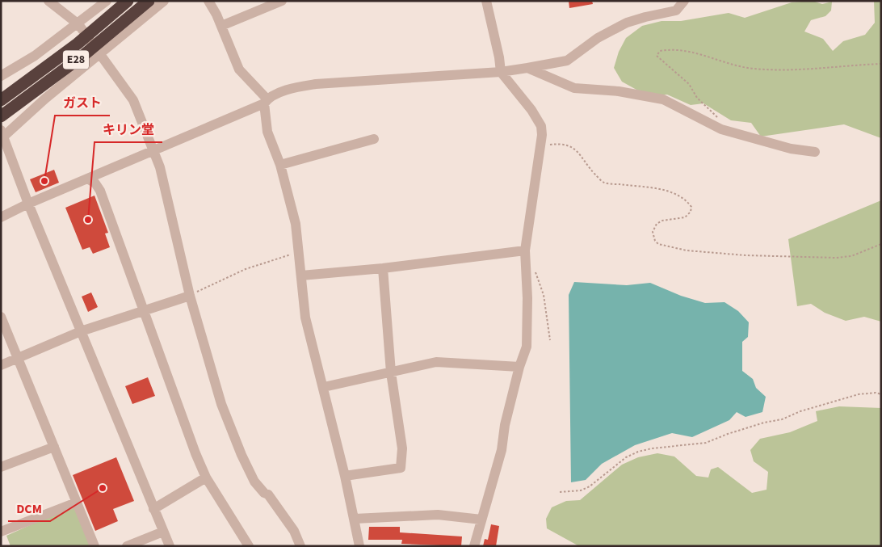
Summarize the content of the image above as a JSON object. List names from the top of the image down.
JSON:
{
  "streets": {
    "highway": ["E28"]
  },
  "places": ["ガスト", "キリン堂", "DCM"]
}
